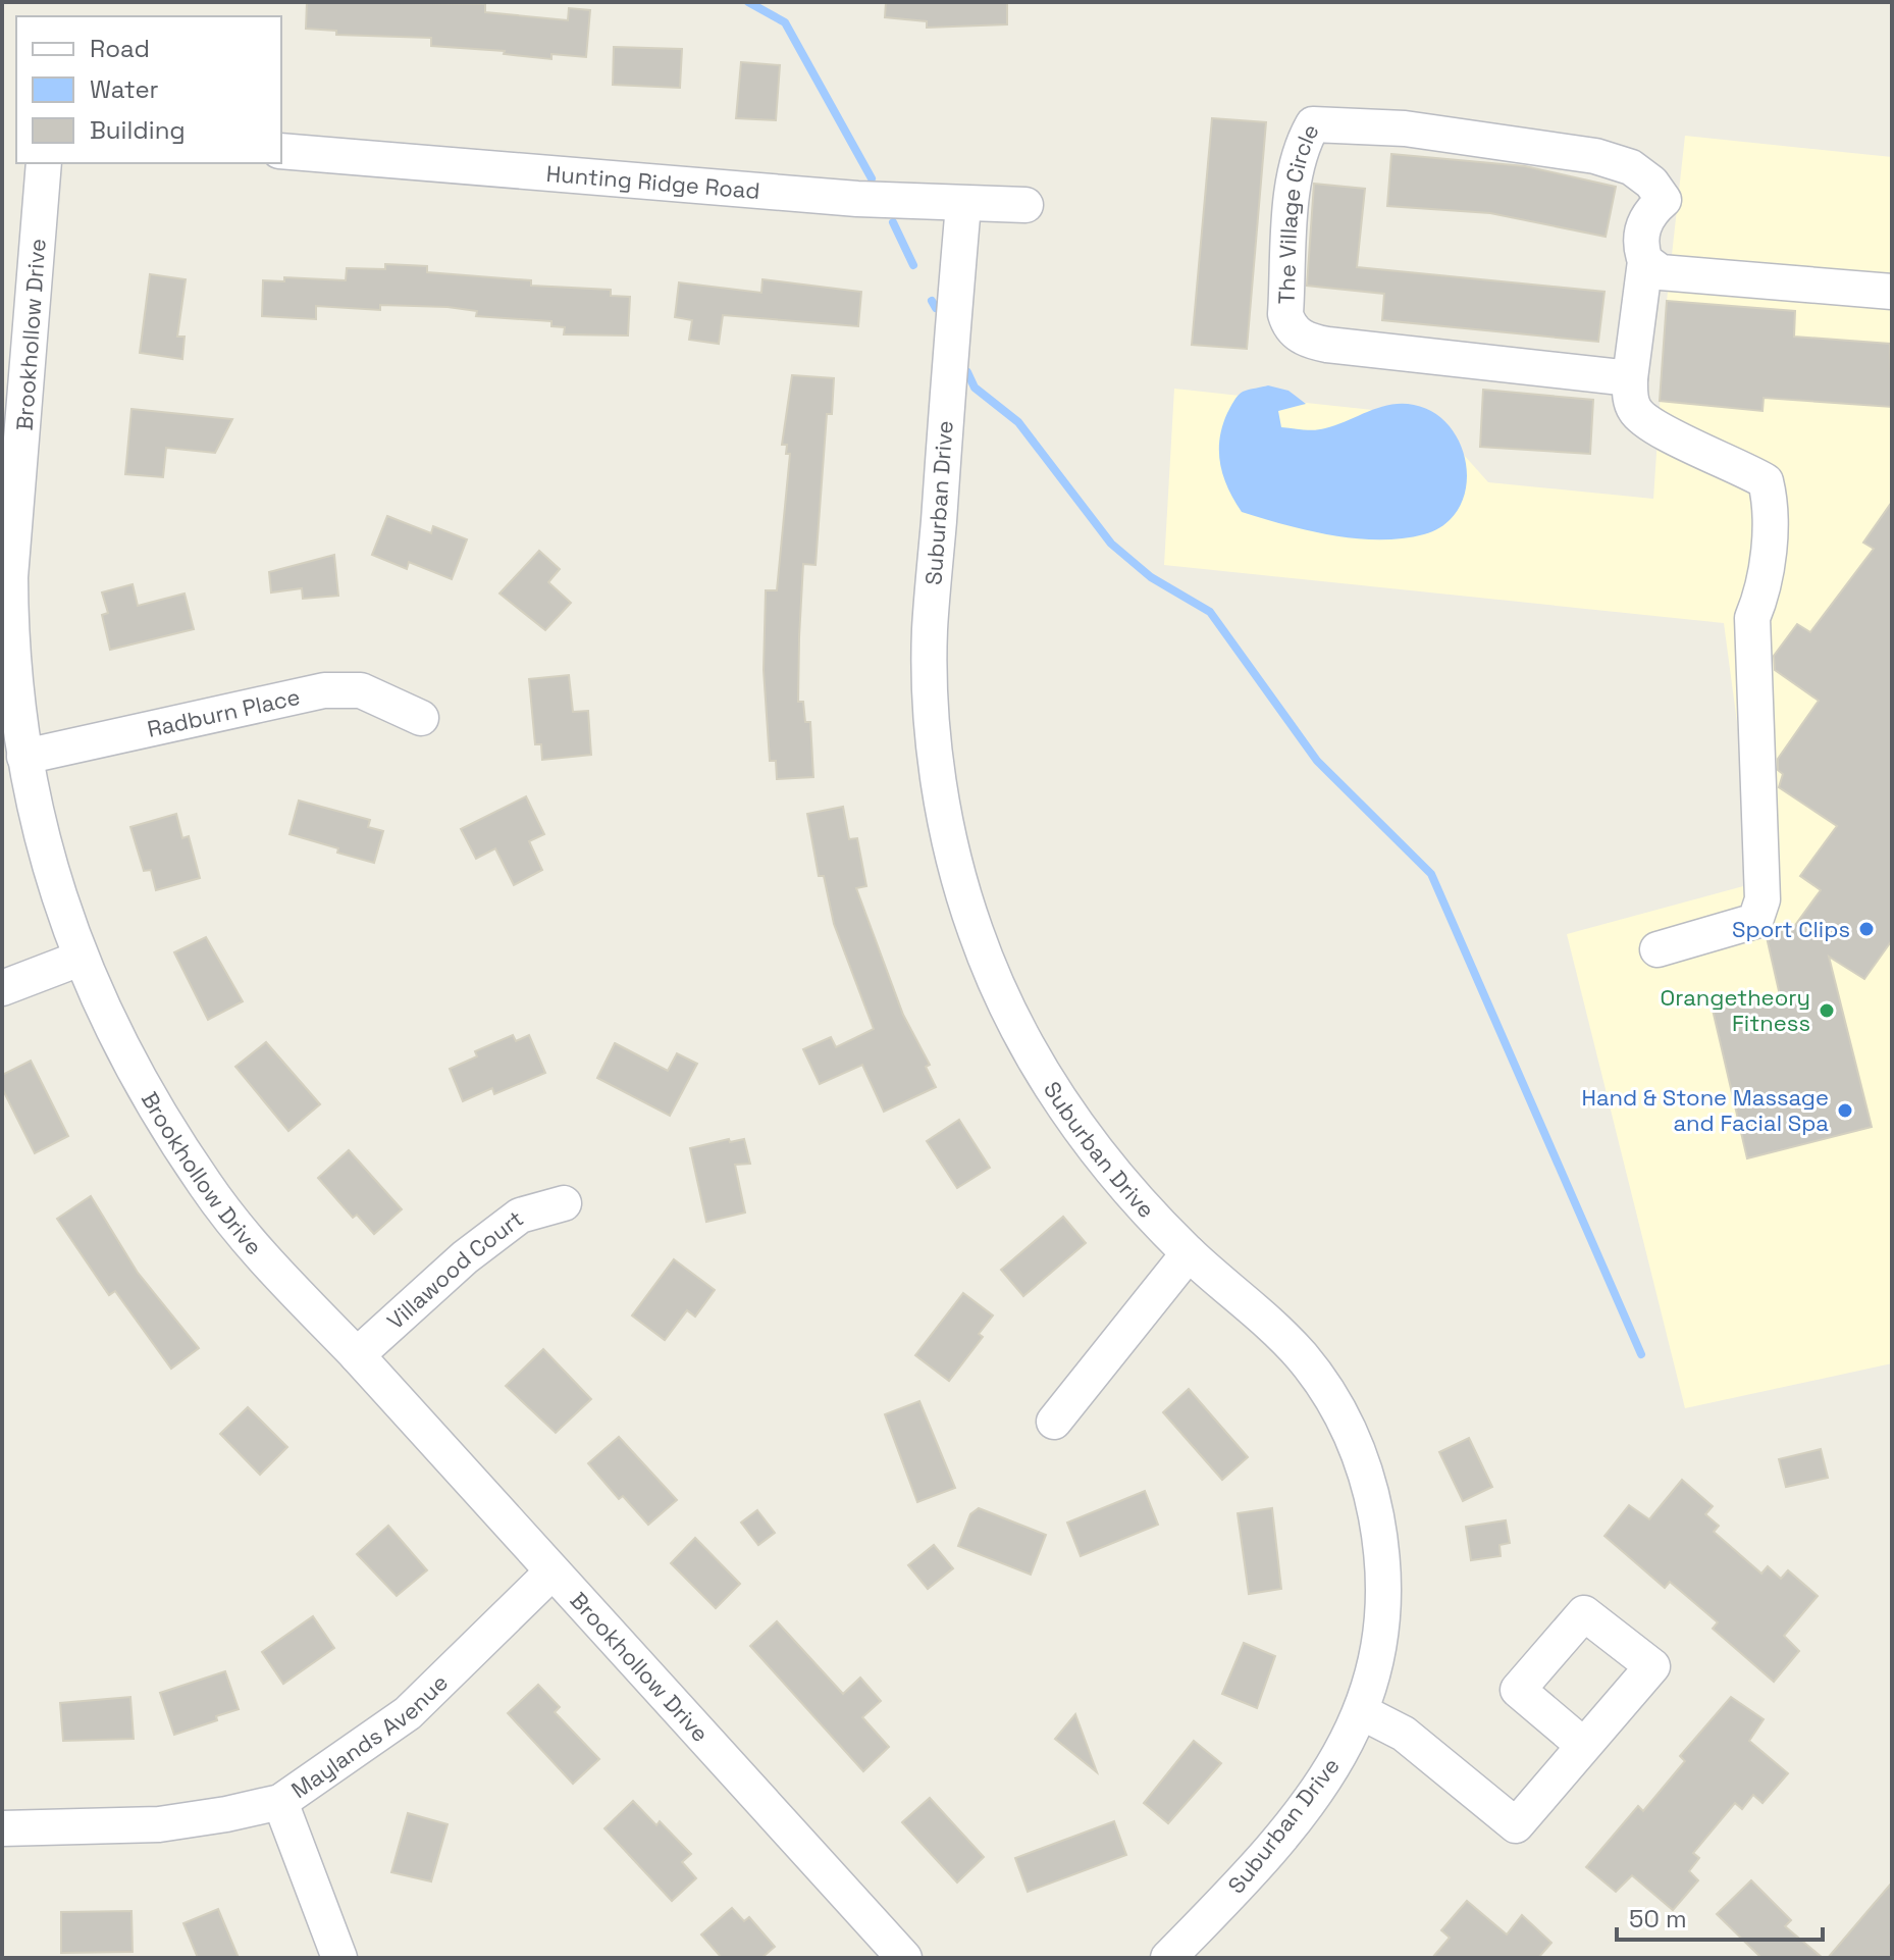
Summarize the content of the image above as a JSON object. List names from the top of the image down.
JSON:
{
  "streets": {
    "street": [
      "Hunting Ridge Road",
      "The Village Circle",
      "Brookhollow Drive",
      "Suburban Drive",
      "Radburn Place",
      "Villawood Court",
      "Maylands Avenue"
    ]
  },
  "crossings": [
    ["Hunting Ridge Road", "Suburban Drive"],
    ["Brookhollow Drive", "Radburn Place"],
    ["Brookhollow Drive", "Villawood Court"],
    ["Brookhollow Drive", "Maylands Avenue"]
  ],
  "places": ["Sport Clips", "Orangetheory Fitness", "Hand & Stone Massage and Facial Spa"],
  "legend": ["Road", "Water", "Building"],
  "scale_bar": "50 m"
}
